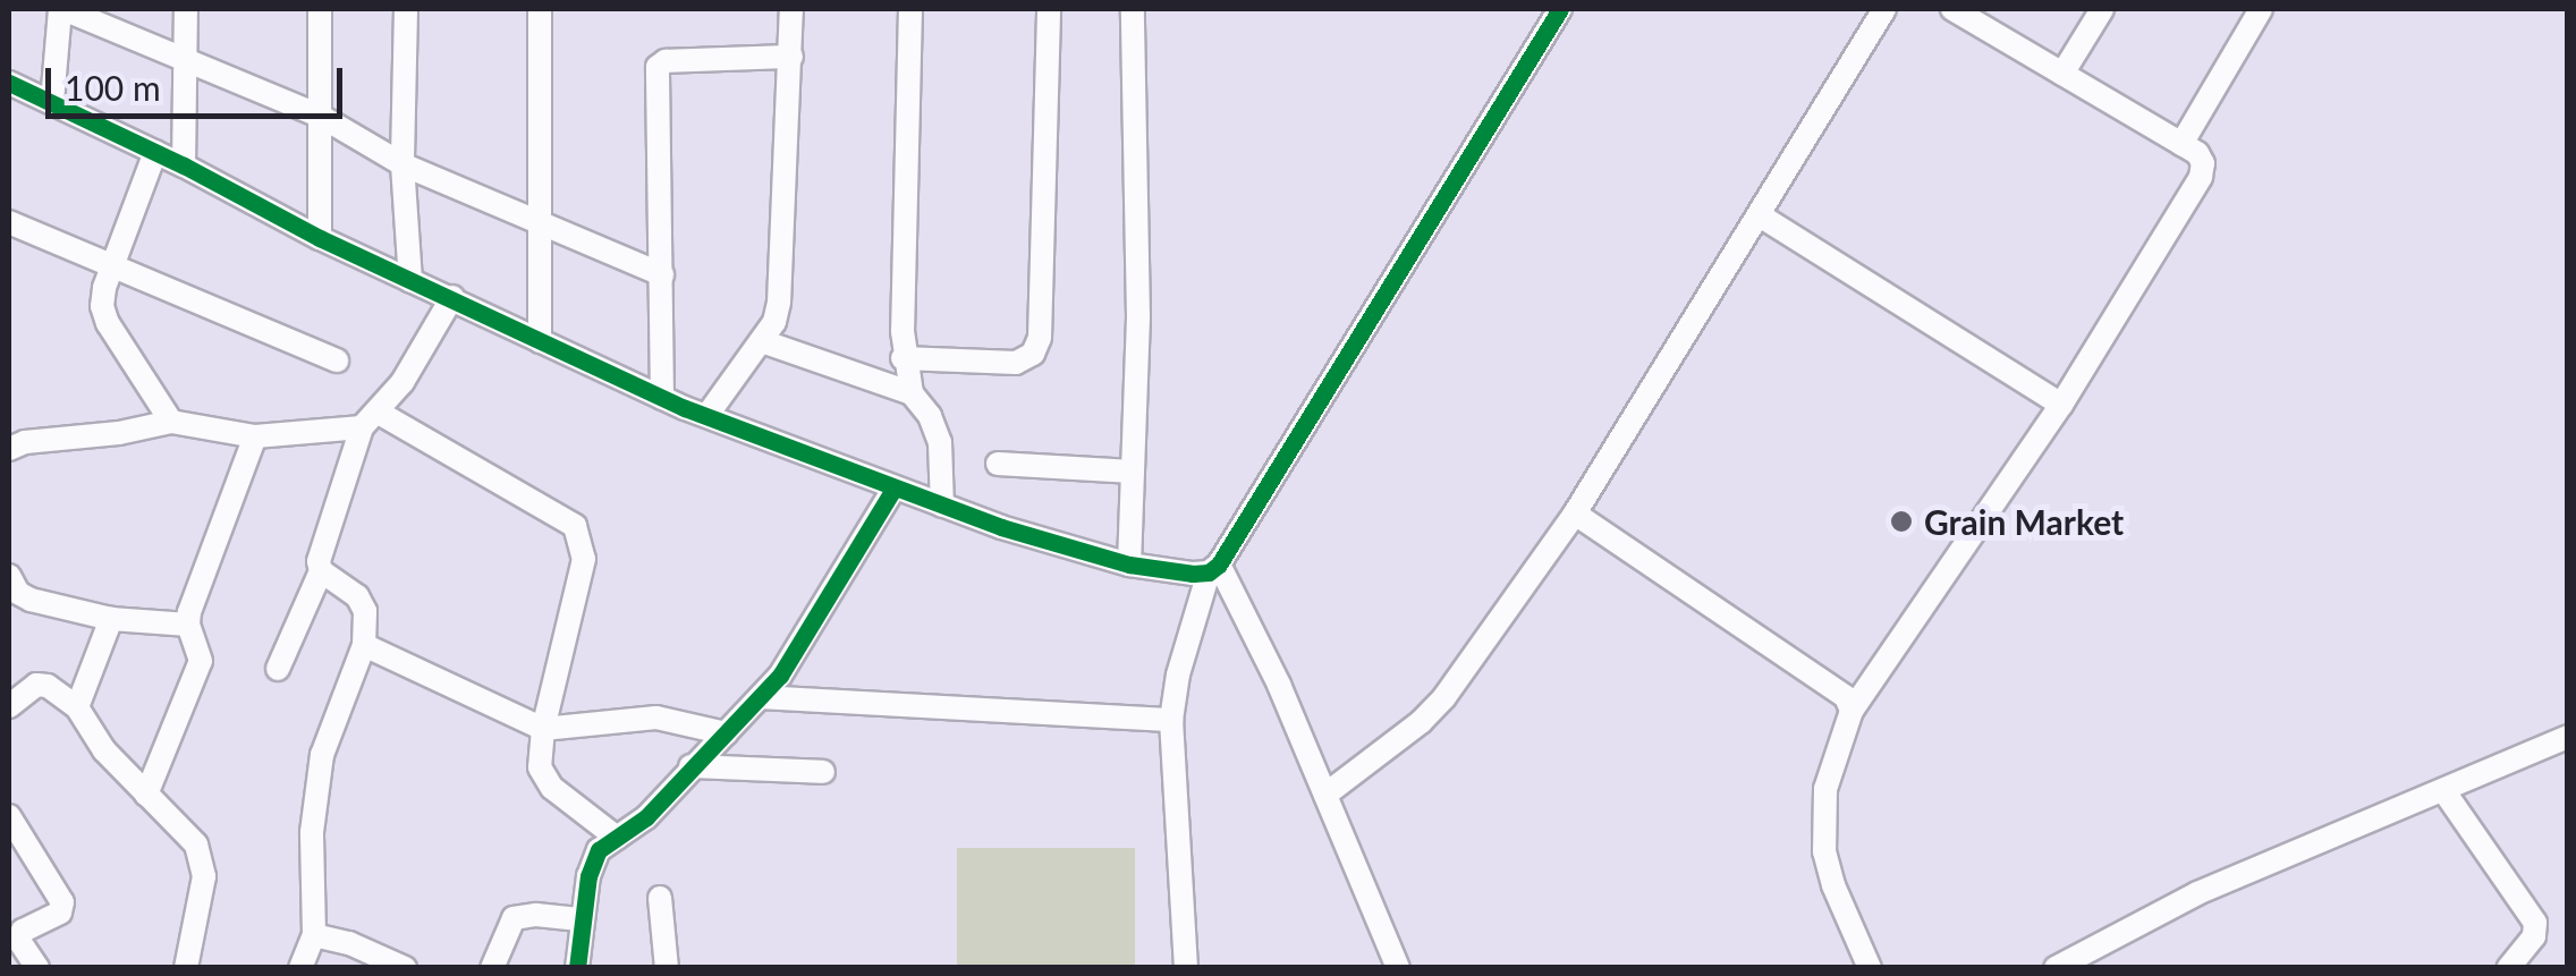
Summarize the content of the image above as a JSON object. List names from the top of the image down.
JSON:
{
  "places": ["Grain Market"],
  "scale_bar": "100 m"
}
